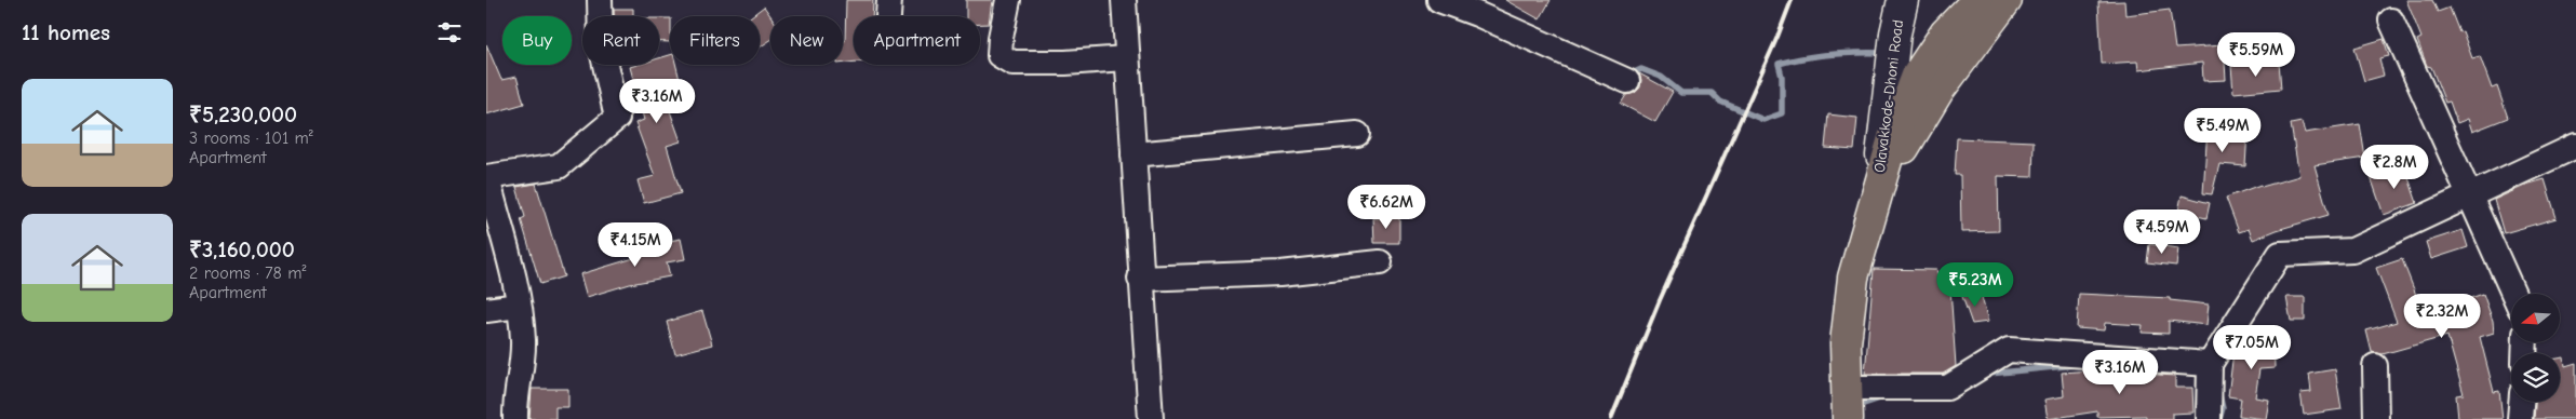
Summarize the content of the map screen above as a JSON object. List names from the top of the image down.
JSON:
{
  "streets": {
    "main road": ["Olavakkode-Dhoni Road"]
  },
  "north": "left",
  "page": {
    "heading": "11 homes",
    "chip": [
      "Buy",
      "Rent",
      "Filters",
      "New",
      "Apartment"
    ],
    "price": [
      "₹5.59M",
      "₹3.16M",
      "₹5.49M",
      "₹2.8M",
      "₹6.62M",
      "₹4.59M",
      "₹4.15M",
      "₹5.23M",
      "₹2.32M",
      "₹7.05M",
      "₹3.16M"
    ],
    "list": [
      {
        "name": "₹5,230,000",
        "note": "3 rooms · 101 m² · Apartment"
      },
      {
        "name": "₹3,160,000",
        "note": "2 rooms · 78 m² · Apartment"
      }
    ]
  }
}
